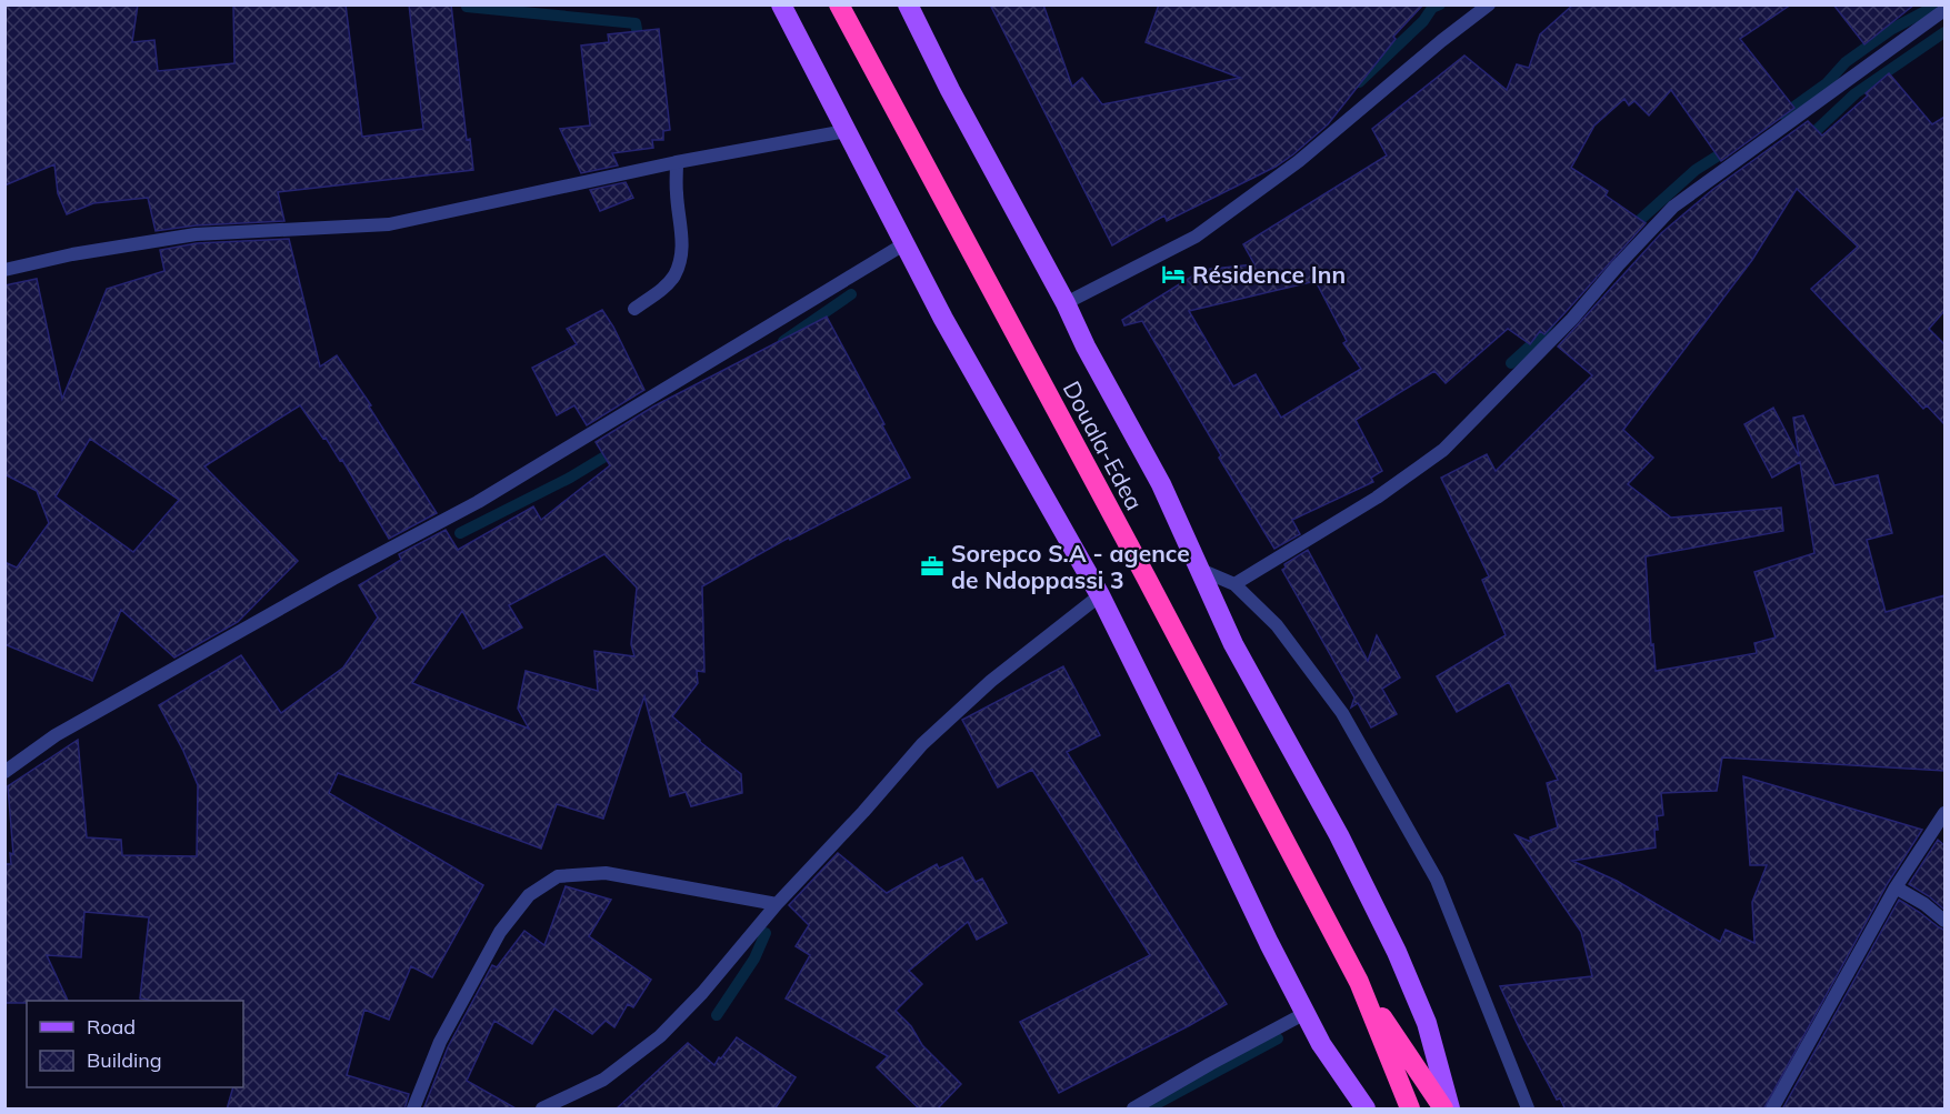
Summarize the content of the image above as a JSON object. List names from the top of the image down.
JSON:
{
  "streets": {
    "highway": ["Douala-Edea"]
  },
  "places": {
    "hotel": ["Résidence Inn"],
    "office": ["Sorepco S.A - agence de Ndoppassi 3"]
  },
  "legend": ["Road", "Building"]
}
